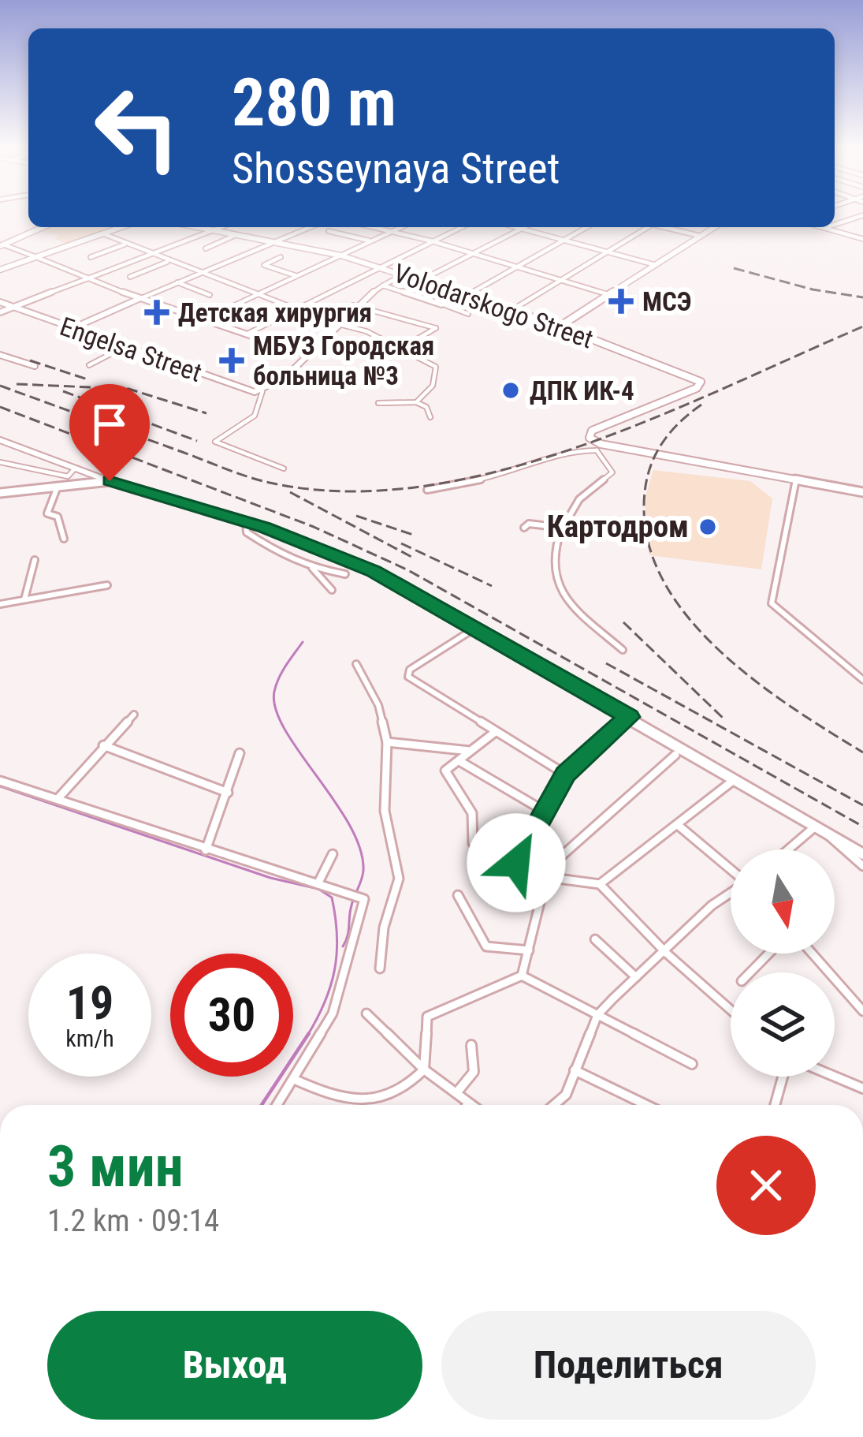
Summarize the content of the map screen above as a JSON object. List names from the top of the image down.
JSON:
{
  "streets": {
    "main road": ["Volodarskogo Street"],
    "street": ["Engelsa Street"]
  },
  "places": {
    "health": ["МСЭ", "Детская хирургия", "МБУЗ Городская больница №3"],
    "other": ["ДПК ИК-4", "Картодром"]
  },
  "north": "bottom",
  "page": {
    "turn": ["280 m", "Shosseynaya Street"],
    "speed": "19 km/h",
    "limit": "30",
    "heading": ["3 мин", "1.2 km · 09:14"],
    "buttons": ["Выход", "Поделиться"]
  }
}
